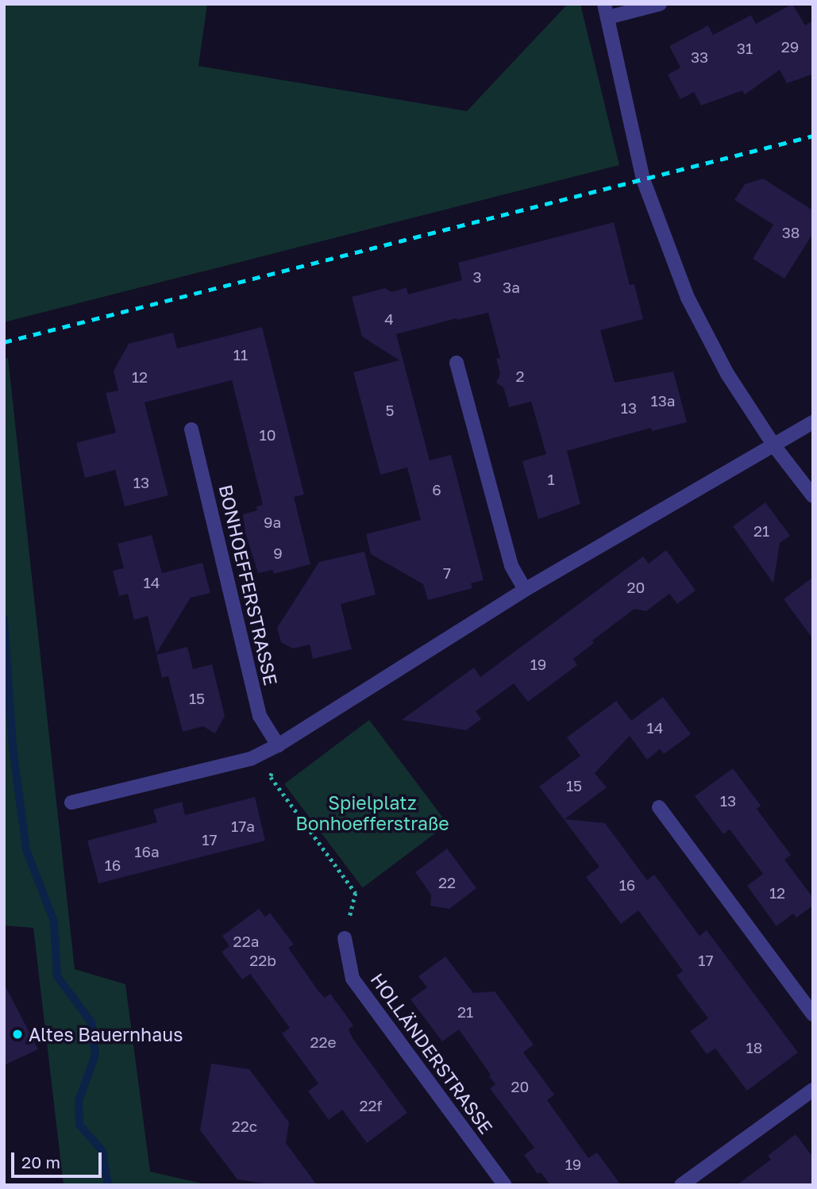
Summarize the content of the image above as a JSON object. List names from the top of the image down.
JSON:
{
  "streets": {
    "street": ["BONHOEFFERSTRASSE", "HOLLÄNDERSTRASSE"]
  },
  "parks": ["Spielplatz Bonhoefferstraße"],
  "places": ["Altes Bauernhaus"],
  "house_numbers": [
    "29",
    "31",
    "33",
    "38",
    "3",
    "3a",
    "4",
    "11",
    "2",
    "12",
    "13a",
    "13",
    "5",
    "10",
    "1",
    "13",
    "6",
    "9a",
    "21",
    "9",
    "7",
    "14",
    "20",
    "19",
    "15",
    "14",
    "15",
    "13",
    "17a",
    "17",
    "16a",
    "16",
    "22",
    "16",
    "12",
    "22a",
    "22b",
    "17",
    "21",
    "22e",
    "18",
    "20",
    "22f",
    "22c",
    "19"
  ],
  "scale_bar": "20 m"
}
